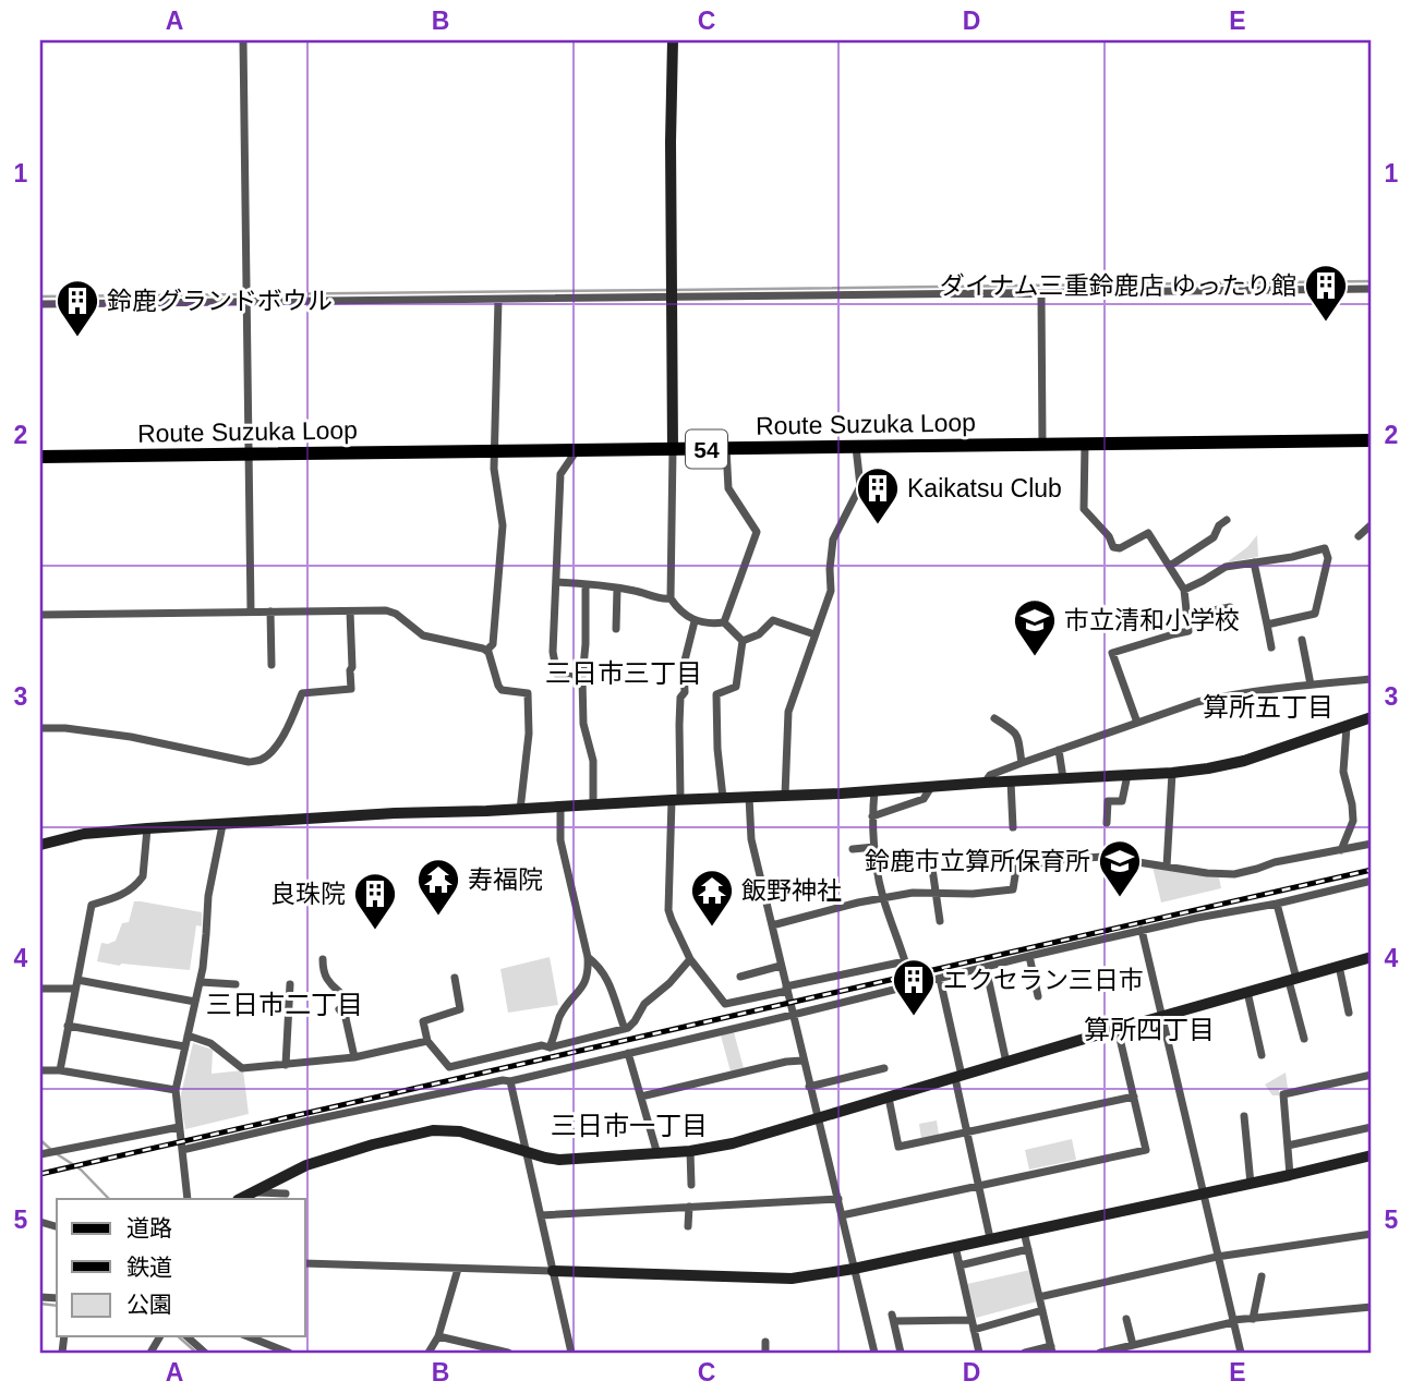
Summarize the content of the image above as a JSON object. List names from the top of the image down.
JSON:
{
  "streets": {
    "main road": ["Route Suzuka Loop", "54"]
  },
  "districts": [
    "三日市三丁目",
    "算所五丁目",
    "三日市二丁目",
    "算所四丁目",
    "三日市一丁目"
  ],
  "places": {
    "building": [
      "ダイナム三重鈴鹿店 ゆったり館",
      "鈴鹿グランドボウル",
      "Kaikatsu Club",
      "良珠院",
      "エクセラン三日市"
    ],
    "school or university": ["市立清和小学校", "鈴鹿市立算所保育所"],
    "temple": ["寿福院", "飯野神社"]
  },
  "legend": ["道路", "鉄道", "公園"],
  "grid": {
    "columns": [
      "A",
      "B",
      "C",
      "D",
      "E"
    ],
    "rows": [
      "1",
      "2",
      "3",
      "4",
      "5"
    ]
  }
}
